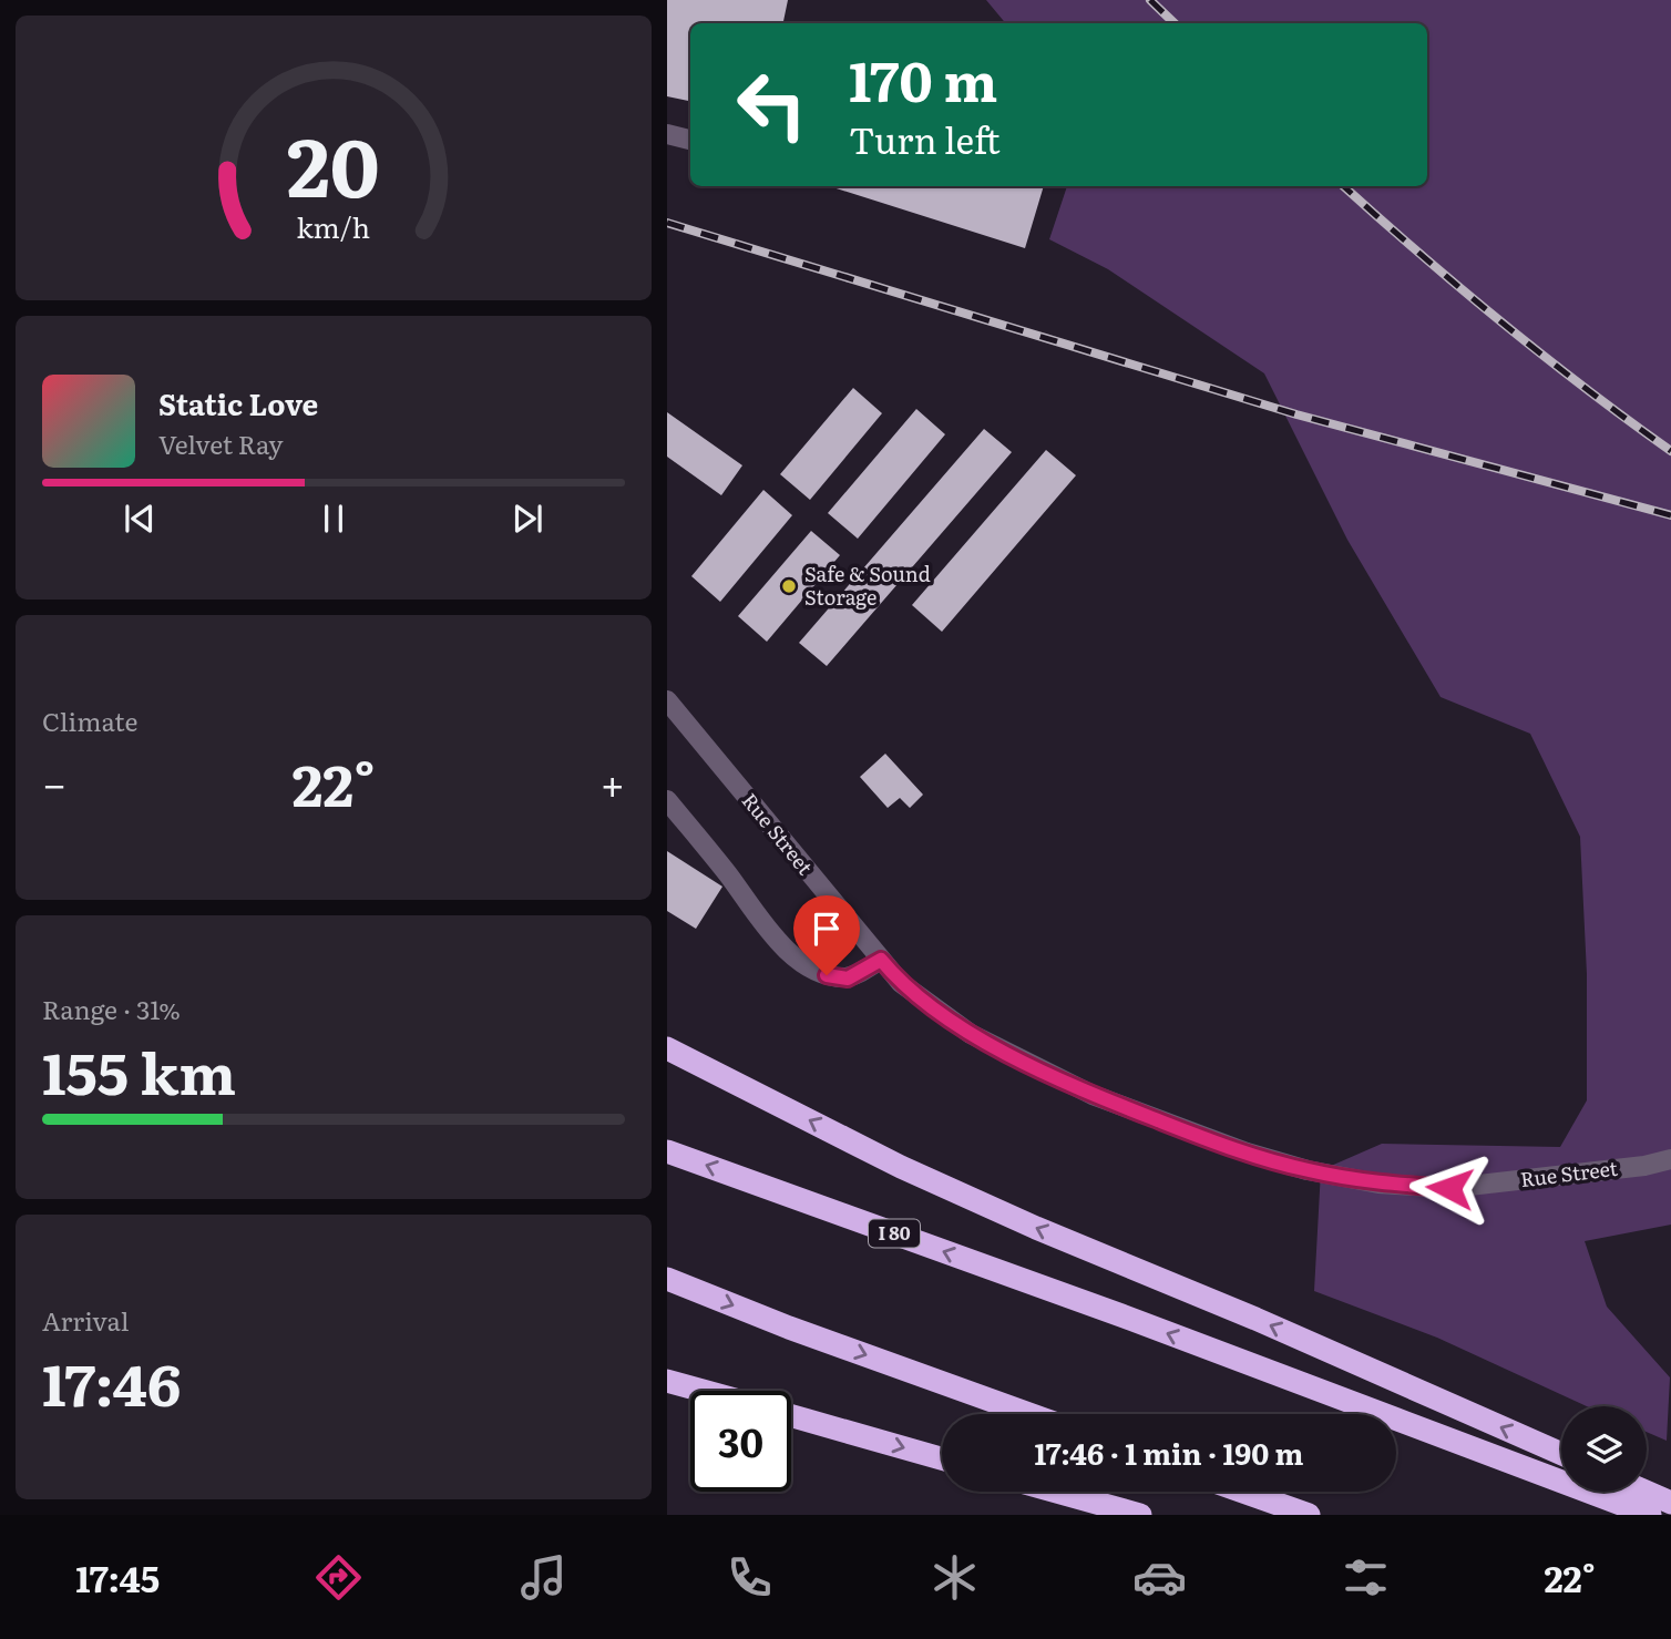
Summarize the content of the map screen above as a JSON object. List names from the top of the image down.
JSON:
{
  "streets": {
    "highway": ["I 80"],
    "street": ["Rue Street"]
  },
  "places": ["Safe & Sound Storage"],
  "page": {
    "turn": ["170 m", "Turn left"],
    "song": ["Static Love", "Velvet Ray"],
    "tile": [
      "Climate",
      ["Range · 31%", "155 km"],
      ["Arrival", "17:46"]
    ],
    "heat": ["−", "22°", "+"],
    "limit": "30",
    "trip": "17:46 · 1 min · 190 m",
    "tabs": ["17:45", "22°"],
    "gauge": ["20", "km/h"]
  }
}
